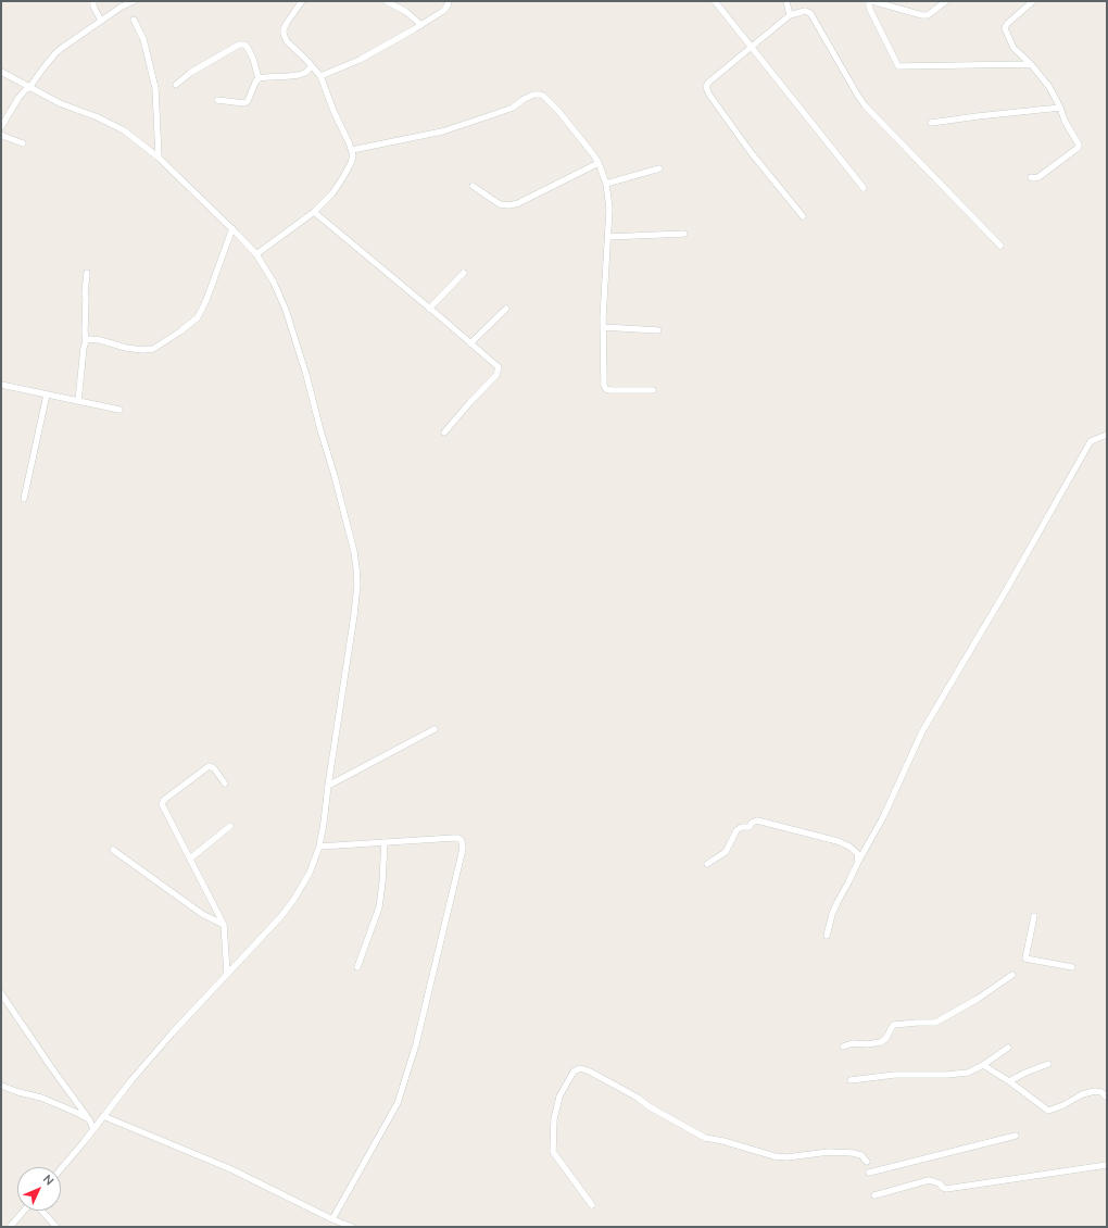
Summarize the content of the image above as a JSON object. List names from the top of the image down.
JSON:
{
  "north": "top right"
}
